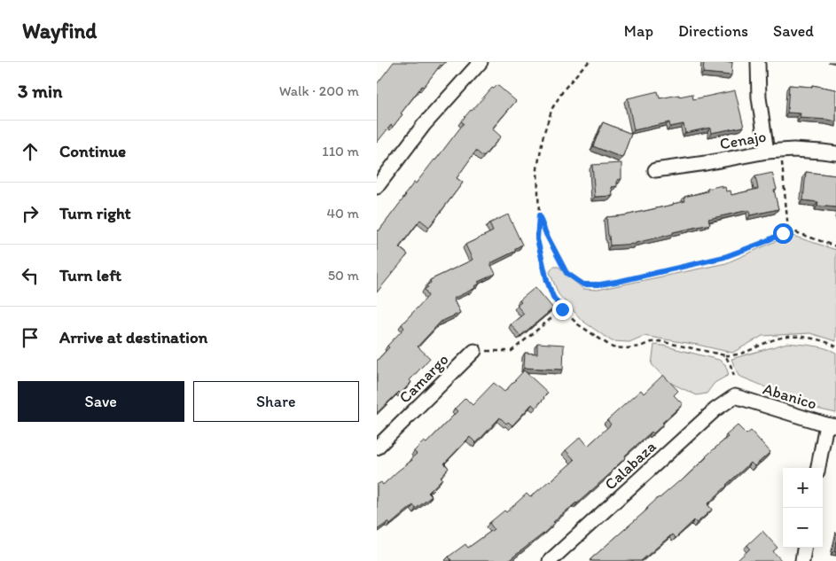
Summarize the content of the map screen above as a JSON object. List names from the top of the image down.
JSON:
{
  "streets": {
    "street": [
      "Cenajo",
      "Camargo",
      "Abanico",
      "Calabaza"
    ]
  },
  "crossings": [
    ["Abanico", "Calabaza"]
  ],
  "page": {
    "header": "Wayfind",
    "nav": ["Map", "Directions", "Saved"],
    "heading": ["3 min", "Walk · 200 m"],
    "list": [
      ["Continue", "110 m"],
      ["Turn right", "40 m"],
      ["Turn left", "50 m"],
      "Arrive at destination"
    ],
    "buttons": ["Save", "Share"],
    "map_buttons": ["+", "−"]
  }
}
